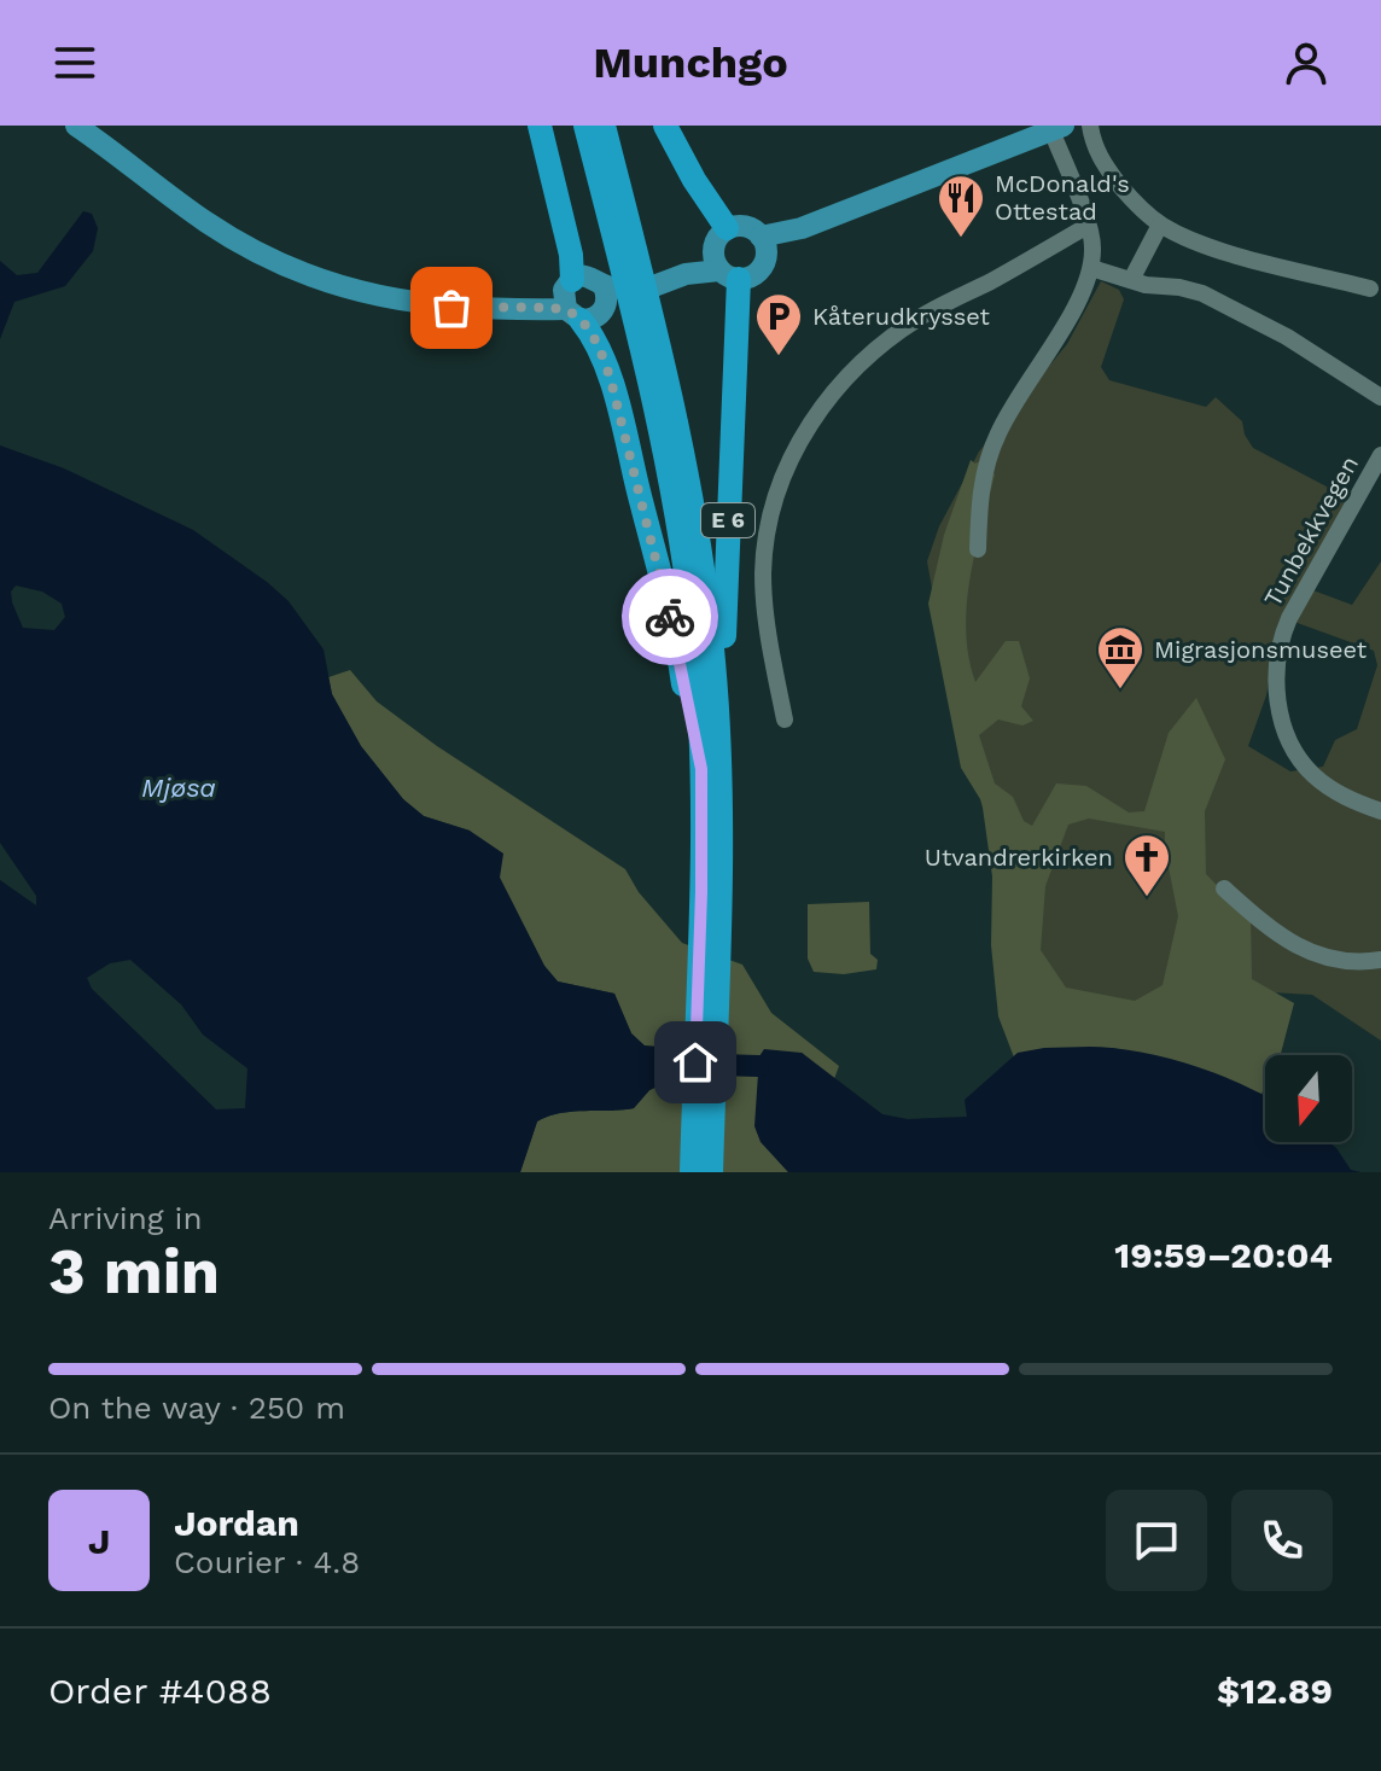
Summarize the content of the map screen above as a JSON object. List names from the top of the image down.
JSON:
{
  "streets": {
    "highway": ["E 6"],
    "street": ["Tunbekkvegen"]
  },
  "water": ["Mjøsa"],
  "places": {
    "restaurant": ["McDonald's Ottestad"],
    "parking": ["Kåterudkrysset"],
    "museum": ["Migrasjonsmuseet"],
    "church": ["Utvandrerkirken"]
  },
  "north": "bottom",
  "page": {
    "header": "Munchgo",
    "heading": ["3 min", "Arriving in", "19:59–20:04"],
    "panel": [
      "Jordan",
      "Courier · 4.8",
      "Order #4088",
      "$12.89"
    ],
    "bar": "On the way · 250 m",
    "round": "J"
  }
}
